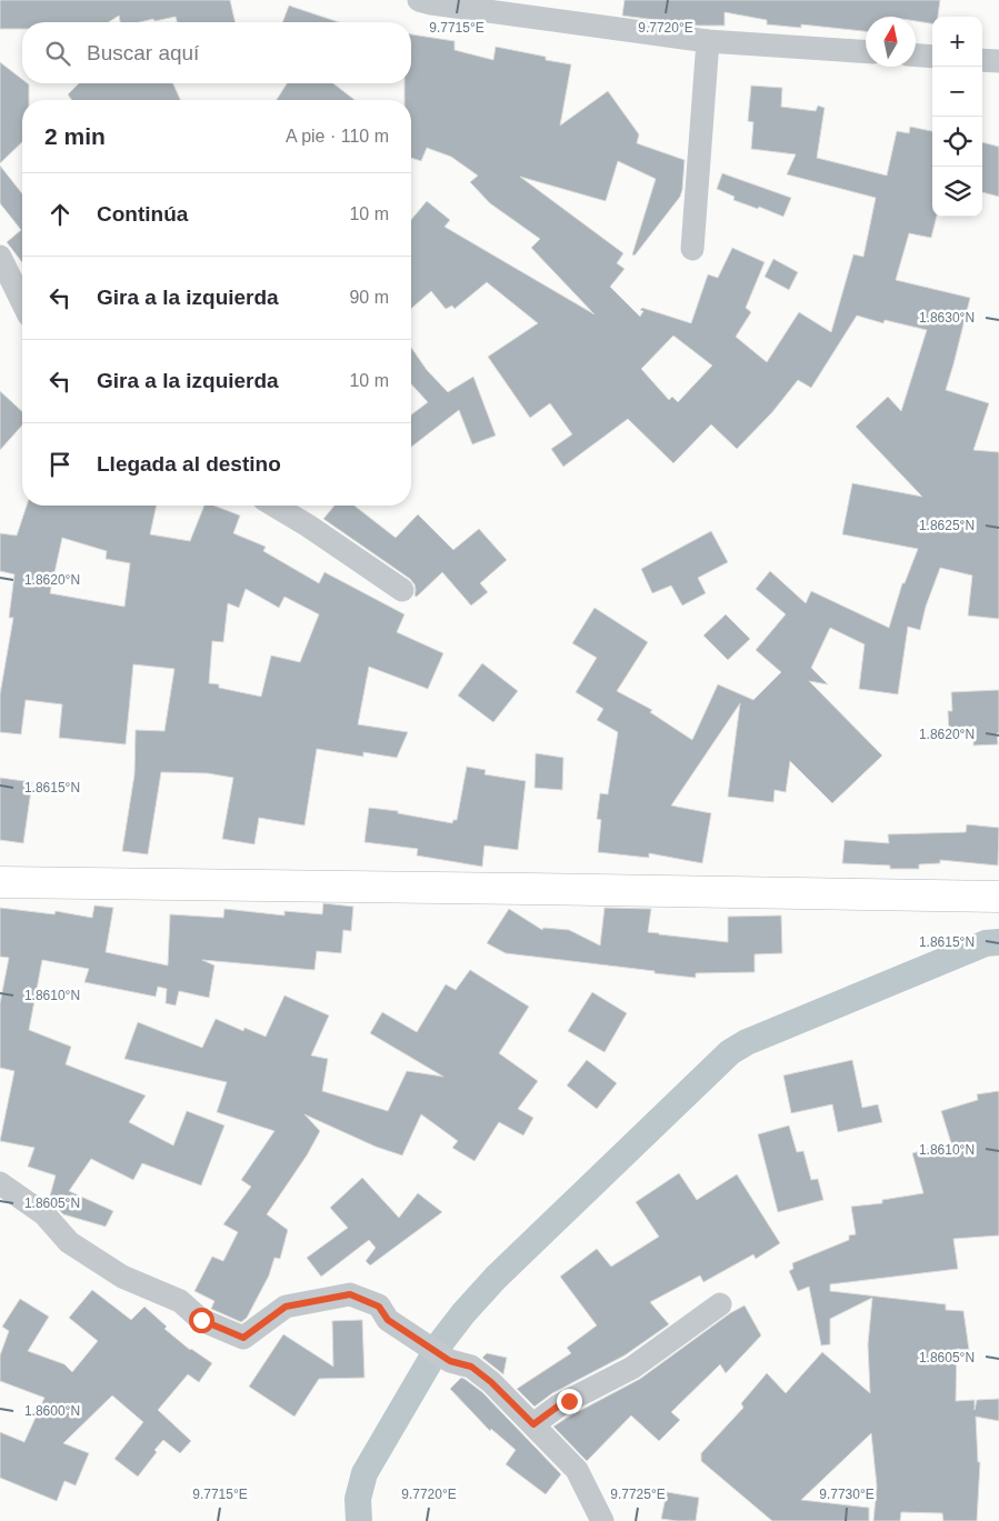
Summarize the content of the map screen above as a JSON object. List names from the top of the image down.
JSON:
{
  "north": "top",
  "page": {
    "map_buttons": ["+", "−"],
    "search": "Buscar aquí",
    "heading": ["2 min", "A pie · 110 m"],
    "list": [
      ["Continúa", "10 m"],
      ["Gira a la izquierda", "90 m"],
      ["Gira a la izquierda", "10 m"],
      "Llegada al destino"
    ]
  },
  "coordinates": [
    "9.7715°E",
    "9.7720°E",
    "1.8630°N",
    "1.8625°N",
    "1.8620°N",
    "1.8615°N",
    "1.8610°N",
    "1.8605°N",
    "1.8600°N",
    "9.7725°E",
    "9.7730°E"
  ]
}
